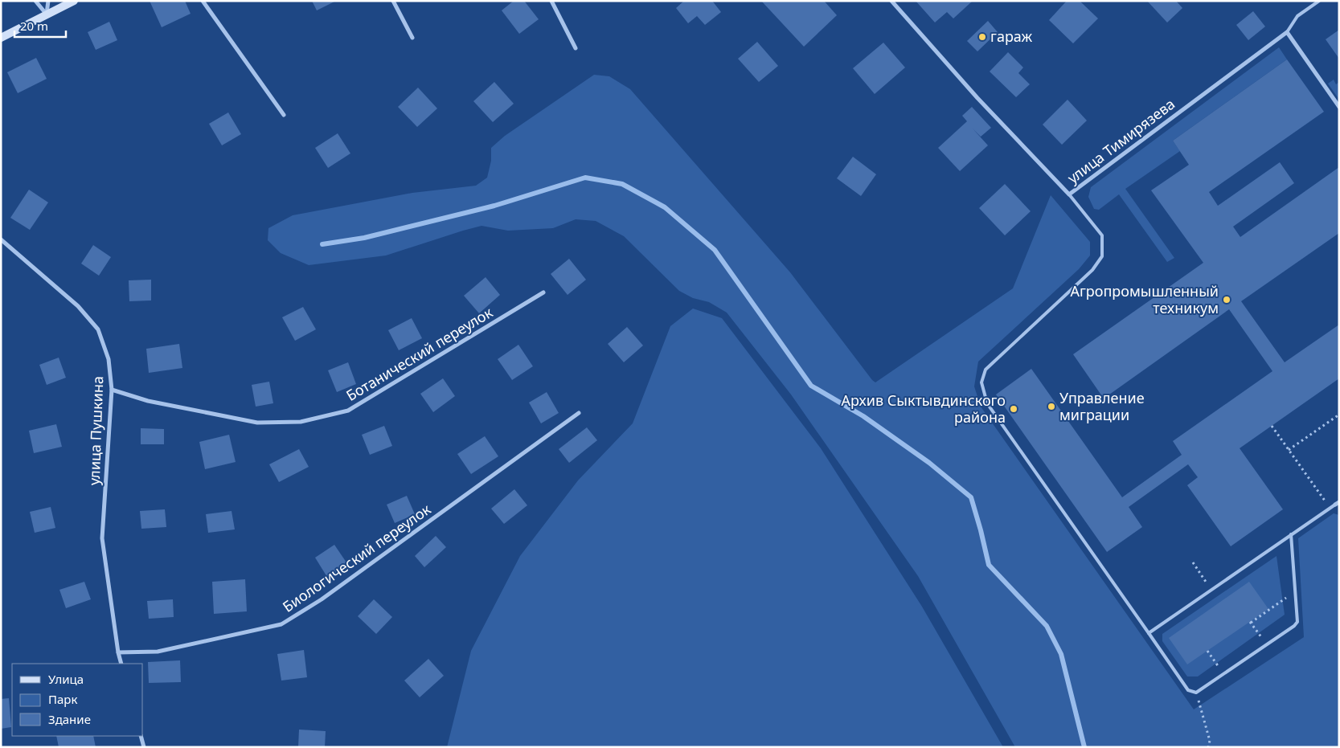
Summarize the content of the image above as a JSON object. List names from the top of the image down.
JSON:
{
  "streets": {
    "street": [
      "улица Тимирязева",
      "Ботанический переулок",
      "улица Пушкина",
      "Биологический переулок"
    ]
  },
  "crossings": [
    ["Ботанический переулок", "улица Пушкина"],
    ["улица Пушкина", "Биологический переулок"]
  ],
  "places": [
    "гараж",
    "Агропромышленный техникум",
    "Управление миграции",
    "Архив Сыктывдинского района"
  ],
  "legend": ["Улица", "Парк", "Здание"],
  "scale_bar": "20 m"
}
